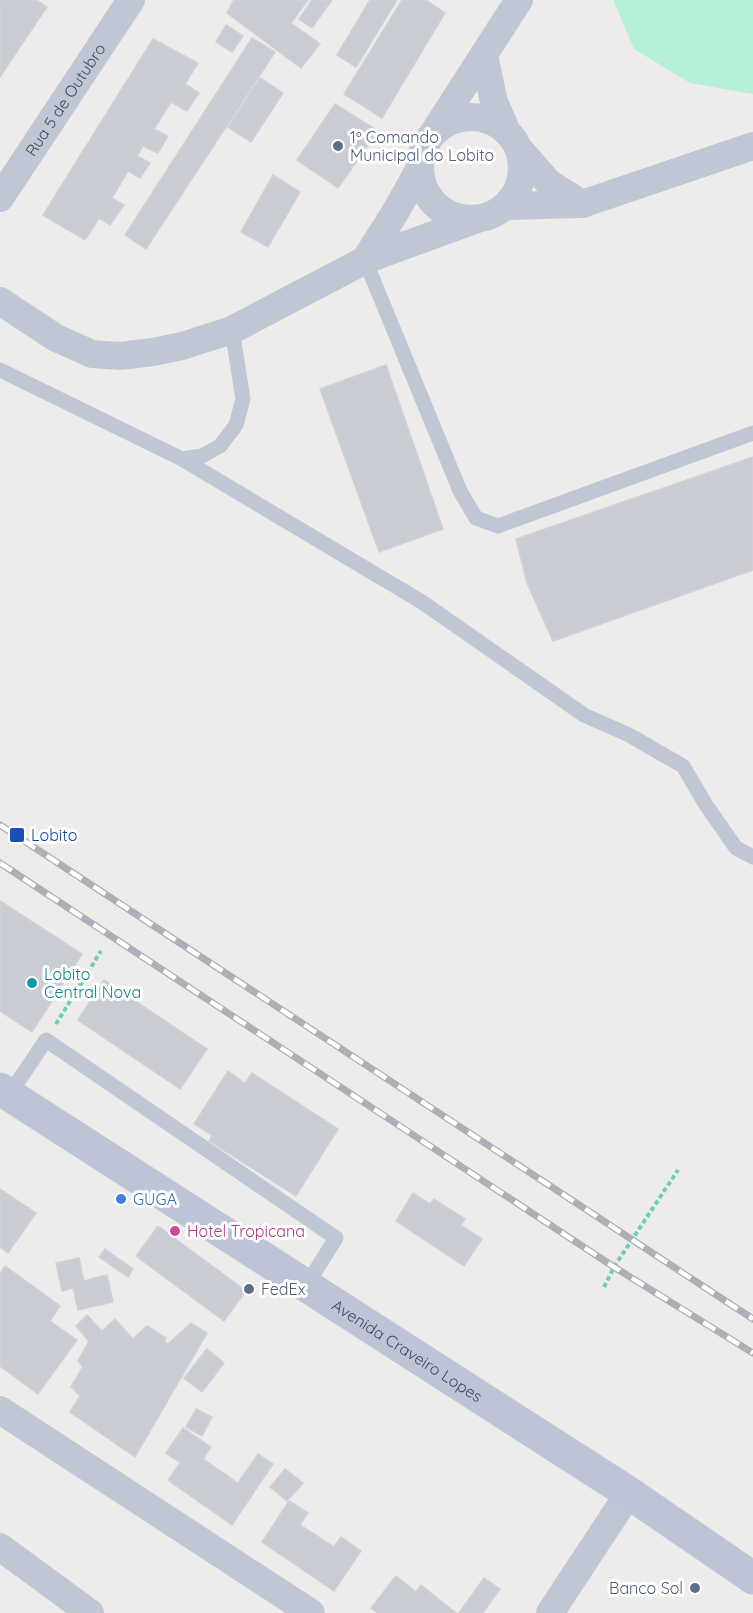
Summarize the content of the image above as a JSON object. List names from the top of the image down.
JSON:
{
  "streets": {
    "street": ["Rua 5 de Outubro", "Avenida Craveiro Lopes"]
  },
  "places": {
    "other": [
      "1º Comando Municipal do Lobito",
      "Lobito Central Nova",
      "GUGA",
      "Hotel Tropicana",
      "FedEx",
      "Banco Sol"
    ],
    "transit": ["Lobito"]
  }
}
